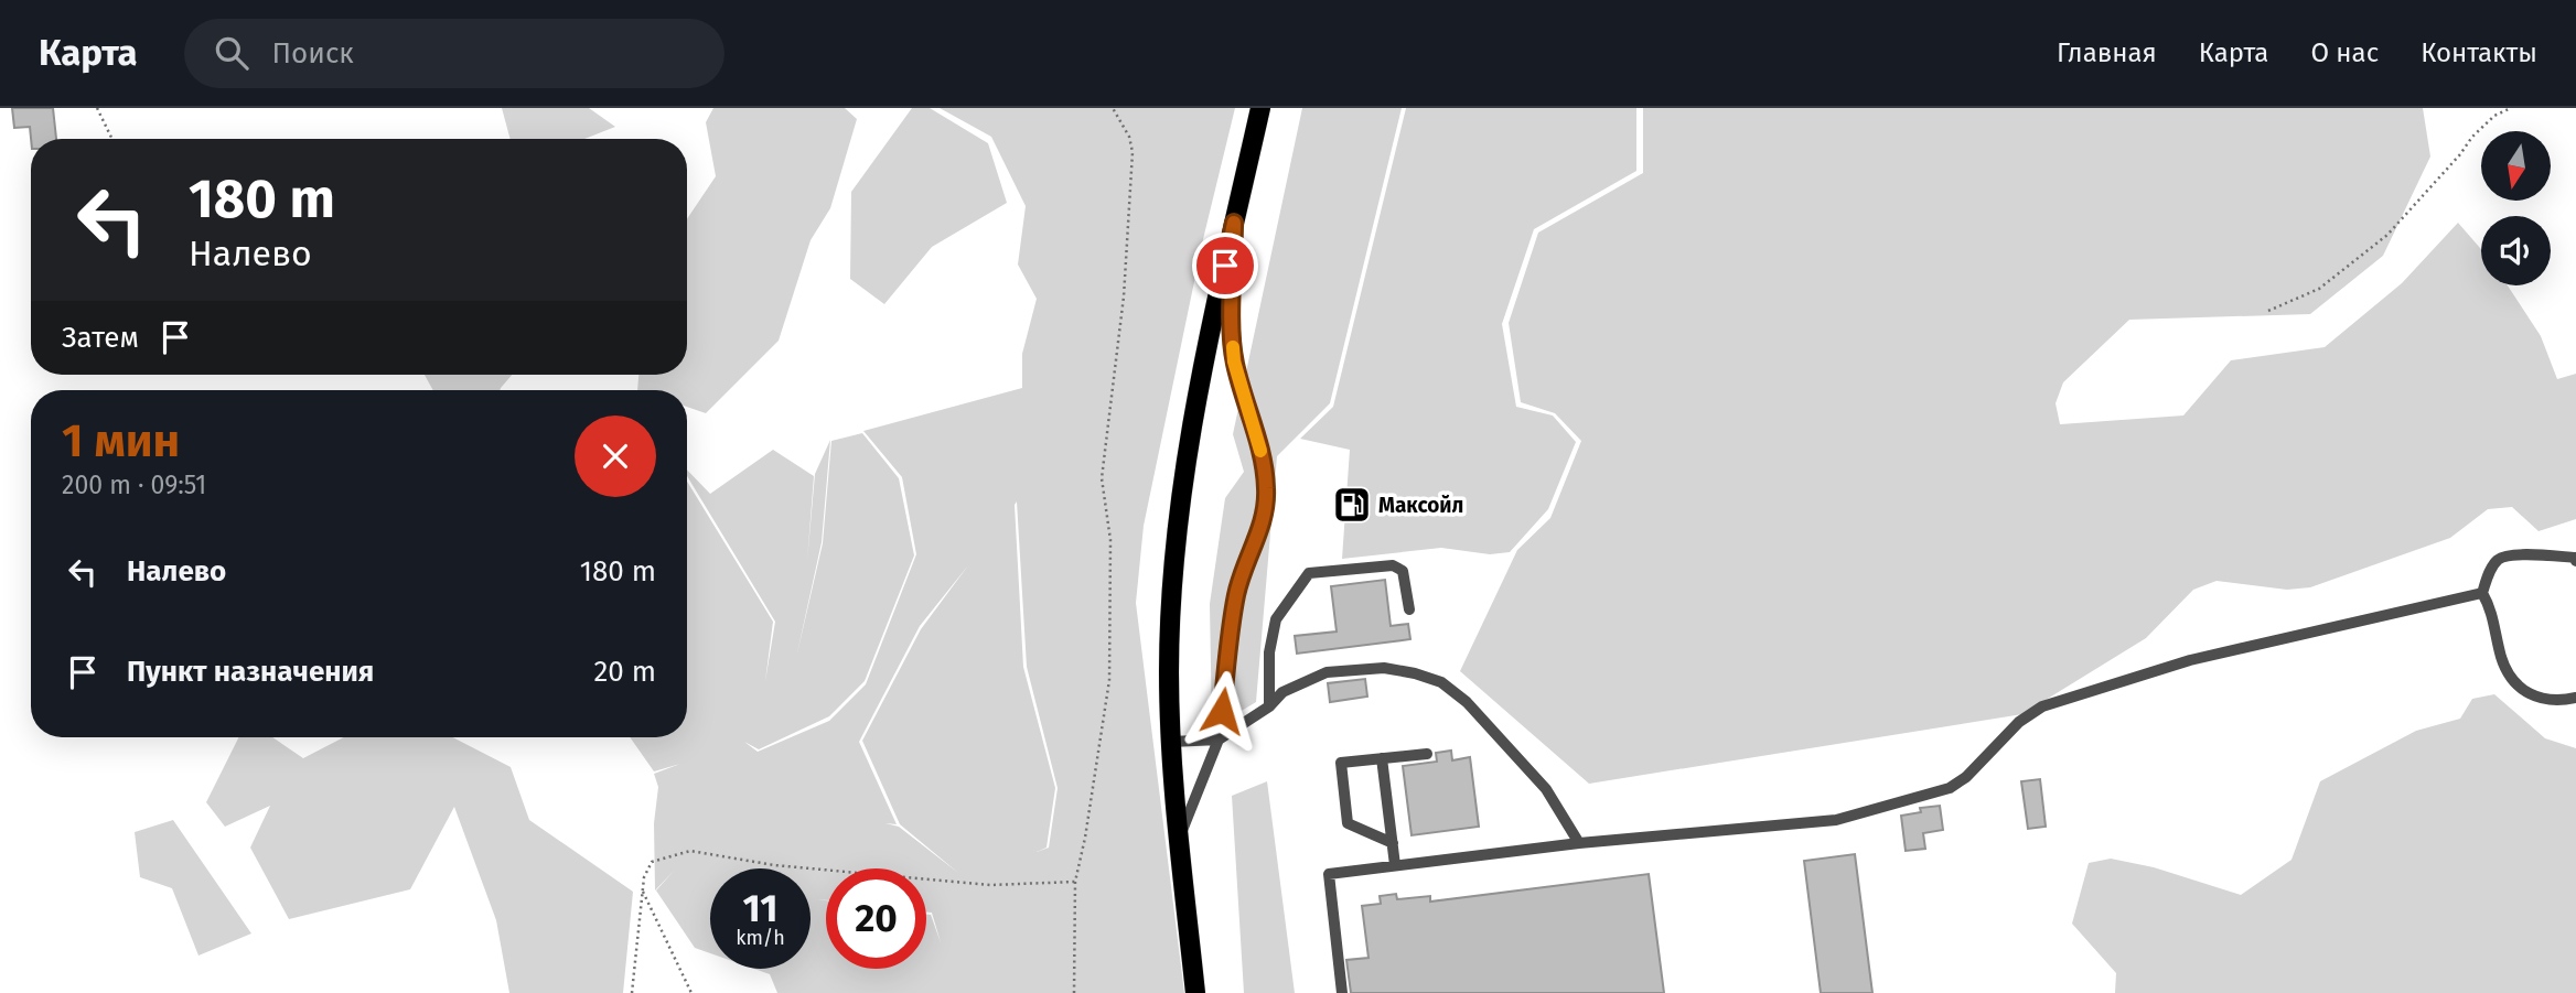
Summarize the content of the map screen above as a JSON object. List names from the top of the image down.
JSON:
{
  "places": {
    "fuel station": ["Максойл"]
  },
  "north": "bottom",
  "page": {
    "header": "Карта",
    "search": "Поиск",
    "nav": [
      "Главная",
      "Карта",
      "О нас",
      "Контакты"
    ],
    "turn": ["180 m", "Налево"],
    "then": "Затем",
    "heading": ["1 мин", "200 m · 09:51"],
    "list": [
      {
        "name": "Налево",
        "value": "180 m"
      },
      {
        "name": "Пункт назначения",
        "value": "20 m"
      }
    ],
    "speed": "11 km/h",
    "limit": "20"
  }
}
